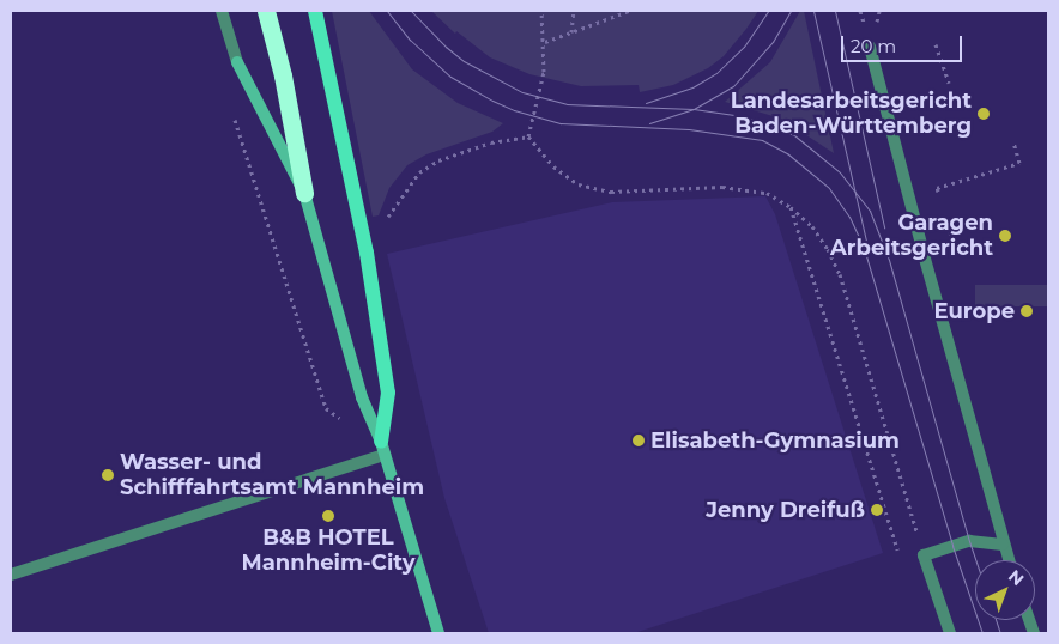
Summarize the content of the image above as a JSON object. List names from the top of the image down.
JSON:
{
  "places": [
    "Landesarbeitsgericht Baden-Württemberg",
    "Garagen Arbeitsgericht",
    "Europe",
    "Elisabeth-Gymnasium",
    "Wasser- und Schifffahrtsamt Mannheim",
    "Jenny Dreifuß",
    "B&B HOTEL Mannheim-City"
  ],
  "scale_bar": "20 m",
  "north": "top right"
}
